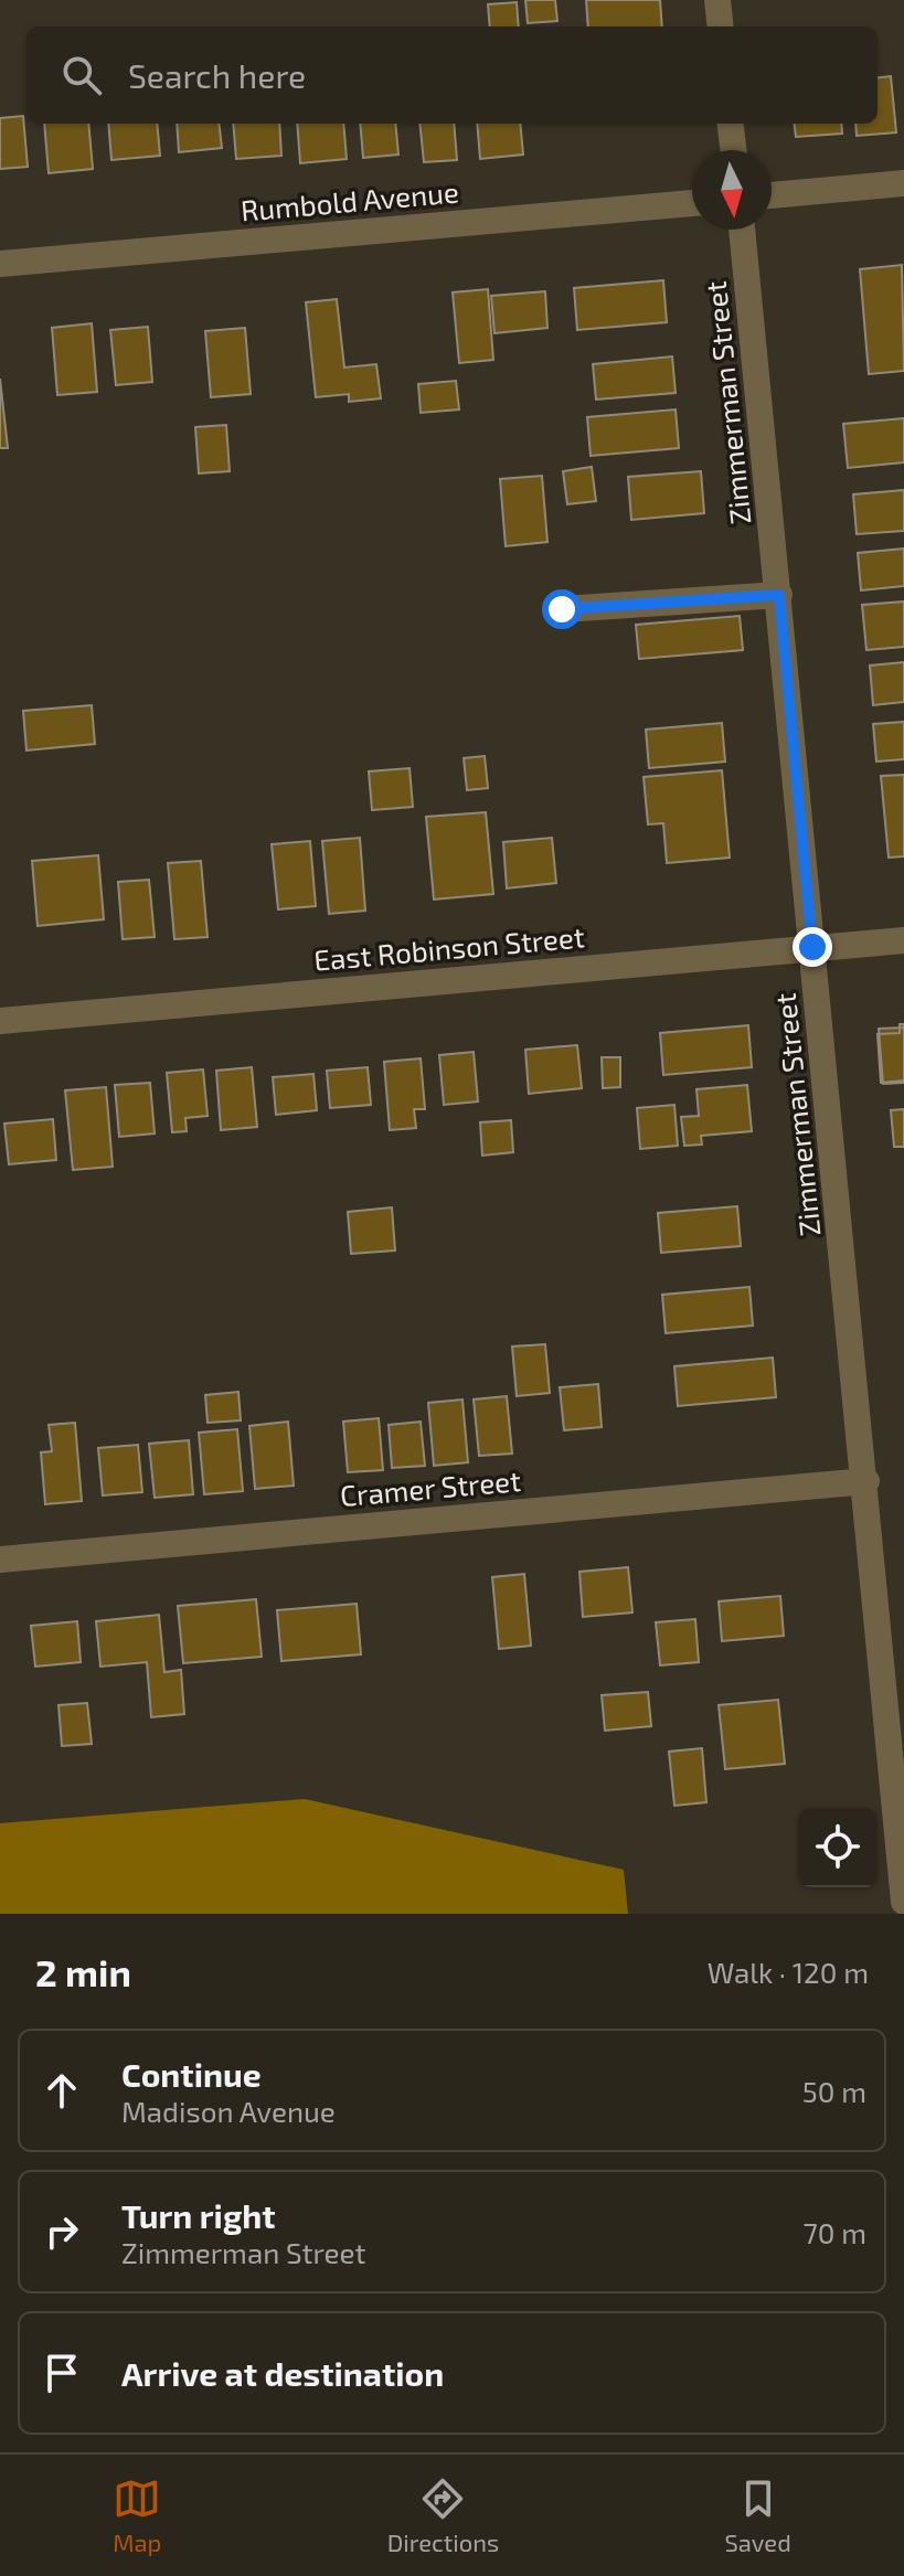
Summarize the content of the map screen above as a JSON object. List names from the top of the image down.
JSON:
{
  "streets": {
    "street": [
      "Rumbold Avenue",
      "Zimmerman Street",
      "East Robinson Street",
      "Cramer Street"
    ]
  },
  "crossings": [
    ["Zimmerman Street", "East Robinson Street"],
    ["Zimmerman Street", "Cramer Street"]
  ],
  "north": "bottom",
  "page": {
    "search": "Search here",
    "heading": ["2 min", "Walk · 120 m"],
    "list": [
      ["Continue", "Madison Avenue", "50 m"],
      ["Turn right", "Zimmerman Street", "70 m"],
      "Arrive at destination"
    ],
    "nav": ["Map", "Directions", "Saved"]
  }
}
